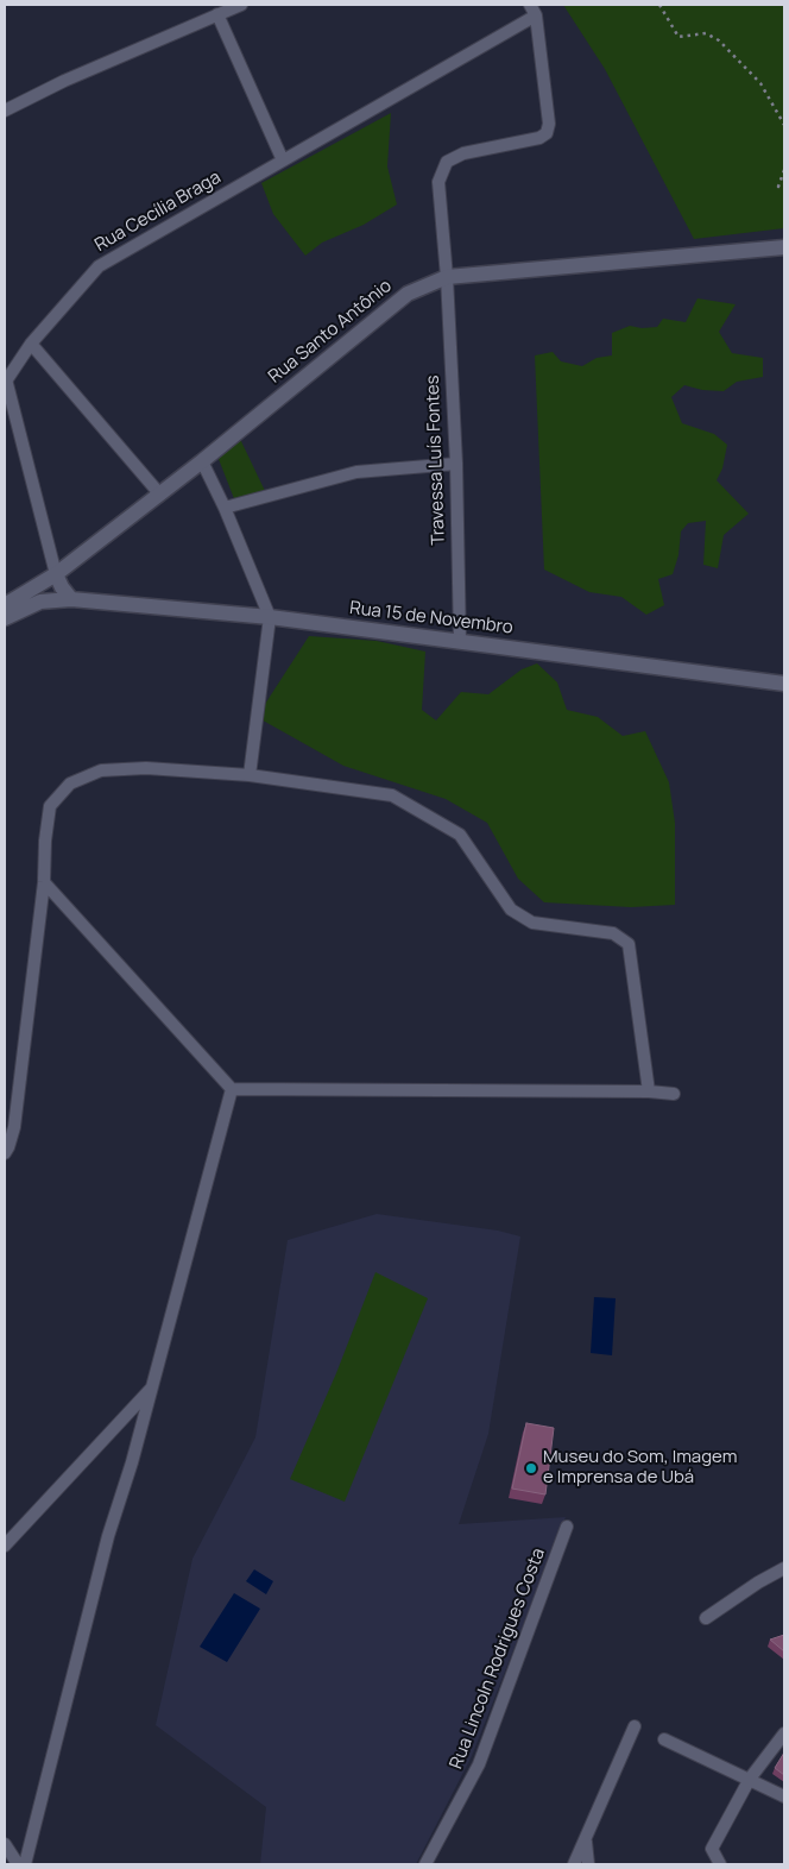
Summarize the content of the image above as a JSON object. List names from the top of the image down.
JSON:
{
  "streets": {
    "street": [
      "Rua Cecília Braga",
      "Rua Santo Antônio",
      "Travessa Luís Fontes",
      "Rua 15 de Novembro",
      "Rua Lincoln Rodrigues Costa"
    ]
  },
  "crossings": [
    ["Rua Cecília Braga", "Rua Santo Antônio"],
    ["Rua Cecília Braga", "Travessa Luís Fontes"],
    ["Rua Santo Antônio", "Travessa Luís Fontes"],
    ["Travessa Luís Fontes", "Rua 15 de Novembro"]
  ],
  "places": ["Museu do Som, Imagem e Imprensa de Ubá"]
}
